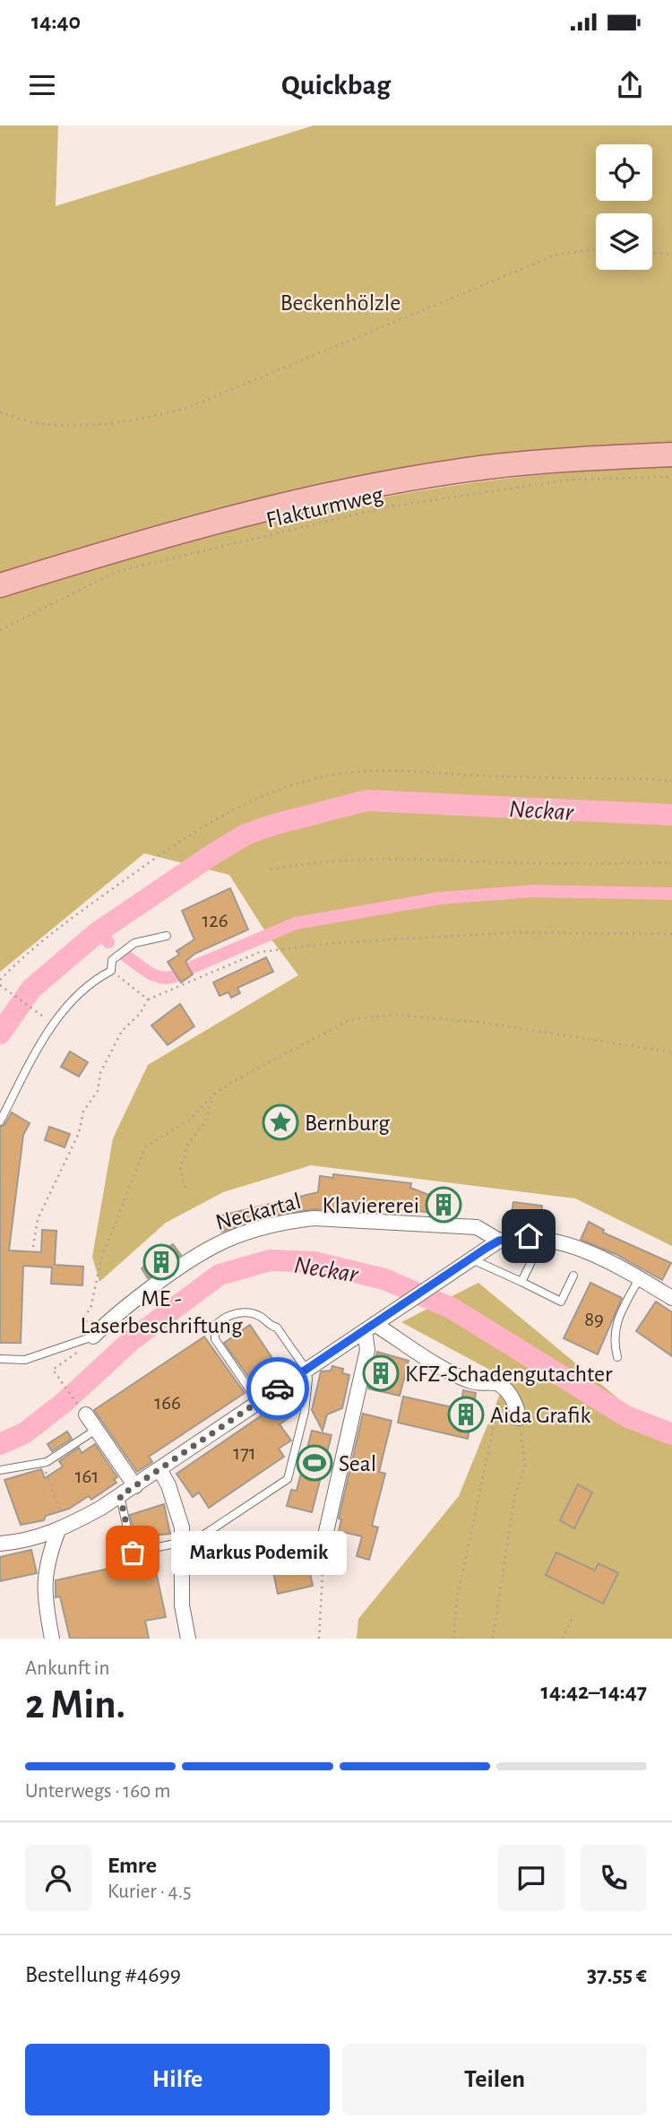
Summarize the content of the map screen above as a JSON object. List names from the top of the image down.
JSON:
{
  "streets": {
    "street": ["Neckartal"],
    "path": ["Flakturmweg"]
  },
  "water": ["Neckar"],
  "parks": ["Beckenhölzle"],
  "places": {
    "place": ["Bernburg"],
    "building": [
      "Klaviererei",
      "ME - Laserbeschriftung",
      "KFZ-Schadengutachter",
      "Aida Grafik"
    ],
    "sports": ["Seal"],
    "other": ["Markus Podemik"]
  },
  "house_numbers": [
    "126",
    "89",
    "166",
    "171",
    "161"
  ],
  "page": {
    "status": "14:40",
    "header": "Quickbag",
    "bubble": "Markus Podemik",
    "heading": ["2 Min.", "Ankunft in", "14:42–14:47"],
    "panel": [
      "Emre",
      "Kurier · 4.5",
      "Bestellung #4699",
      "37.55 €"
    ],
    "bar": "Unterwegs · 160 m",
    "buttons": ["Hilfe", "Teilen"]
  }
}
